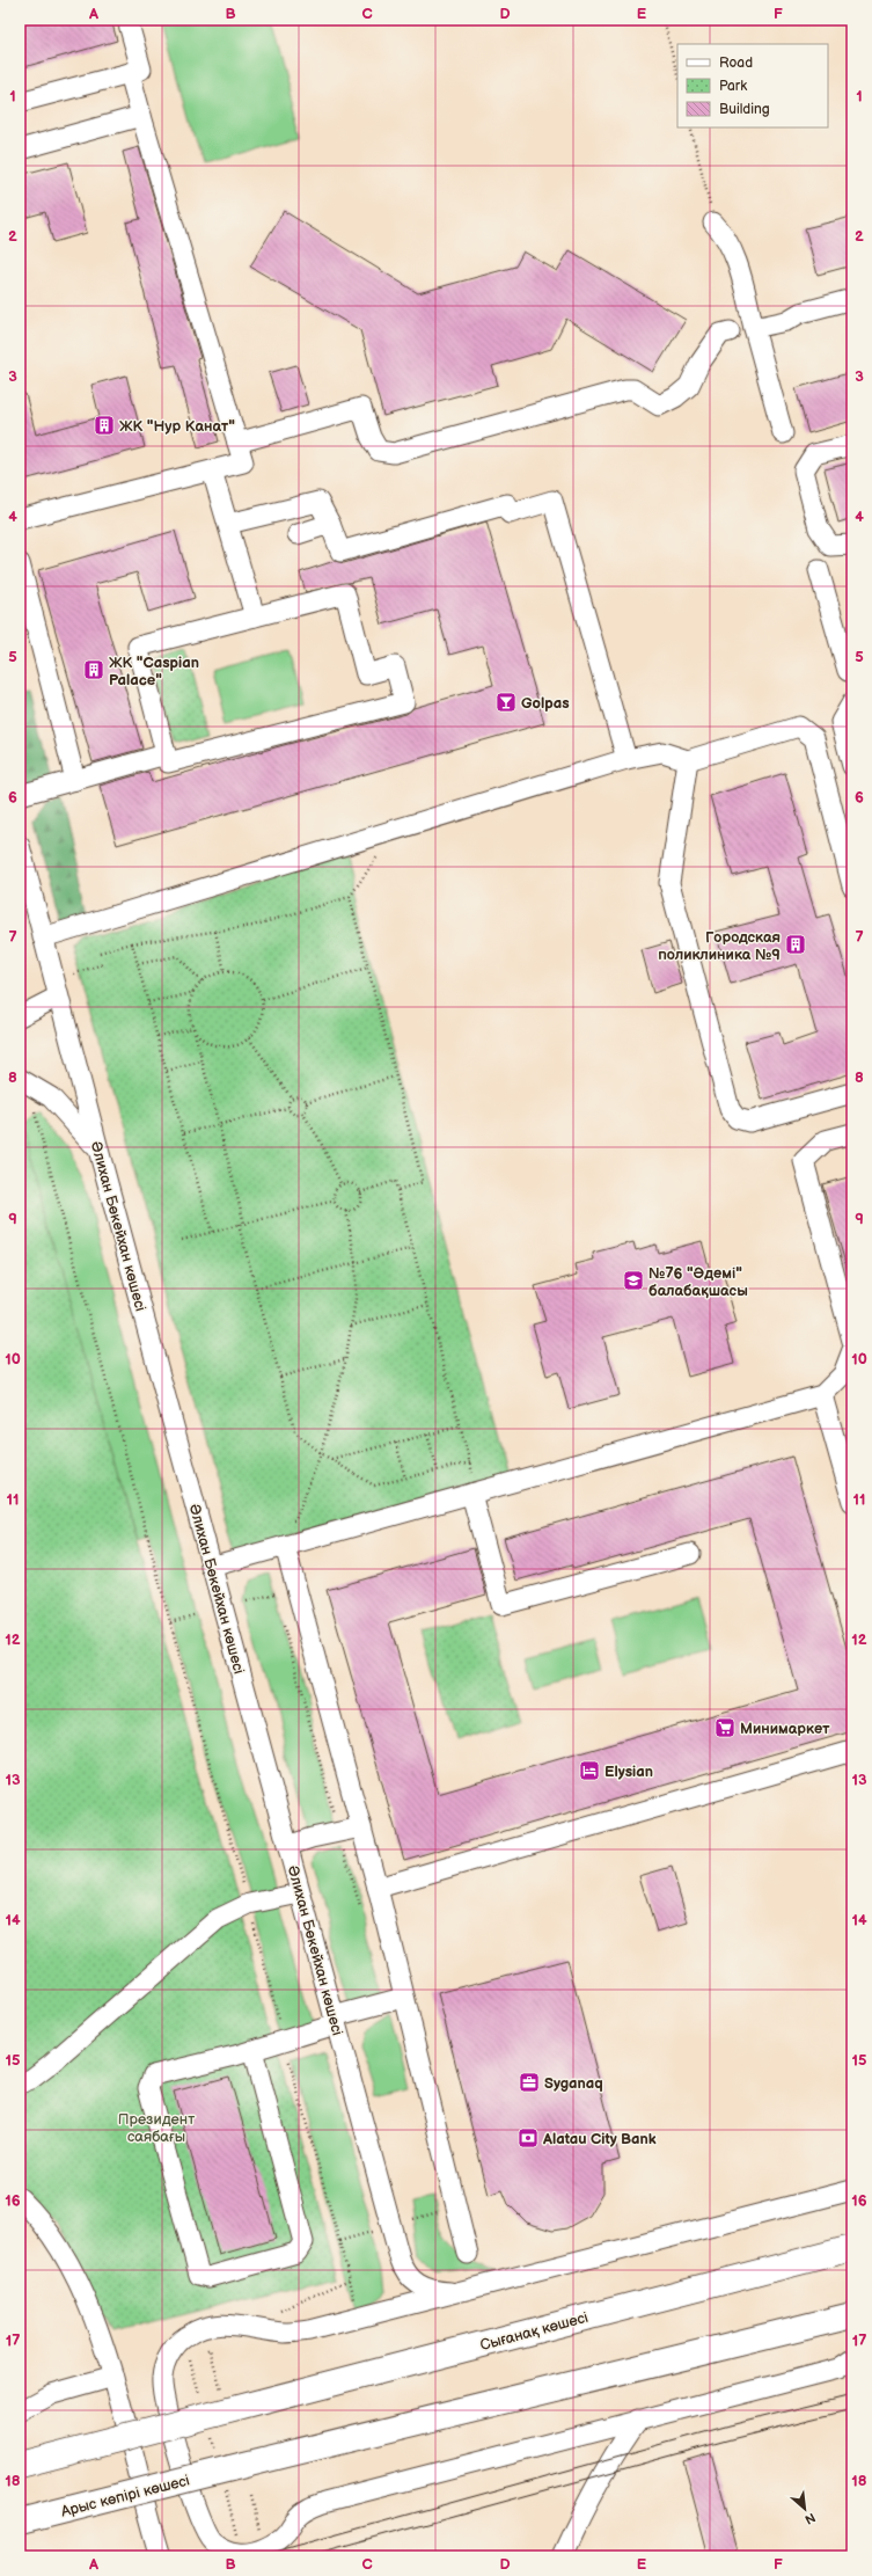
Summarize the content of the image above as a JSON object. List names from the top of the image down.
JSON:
{
  "streets": {
    "main road": ["Сығанақ көшесі", "Арыс көпірі көшесі"],
    "street": ["Әлихан Бөкейхан көшесі"]
  },
  "parks": ["Президент саябағы"],
  "places": {
    "building": ["ЖК \"Нур Канат\"", "ЖК \"Caspian Palace\"", "Городская поликлиника №9"],
    "bar": ["Golpas"],
    "school or university": ["№76 \"Әдемі\" балабақшасы"],
    "supermarket": ["Минимаркет"],
    "hotel": ["Elysian"],
    "office": ["Syganaq"],
    "bank": ["Alatau City Bank"]
  },
  "legend": ["Road", "Park", "Building"],
  "north": "bottom right",
  "grid": {
    "columns": [
      "A",
      "B",
      "C",
      "D",
      "E",
      "F"
    ],
    "rows": [
      "1",
      "2",
      "3",
      "4",
      "5",
      "6",
      "7",
      "8",
      "9",
      "10",
      "11",
      "12",
      "13",
      "14",
      "15",
      "16",
      "17",
      "18"
    ]
  }
}
